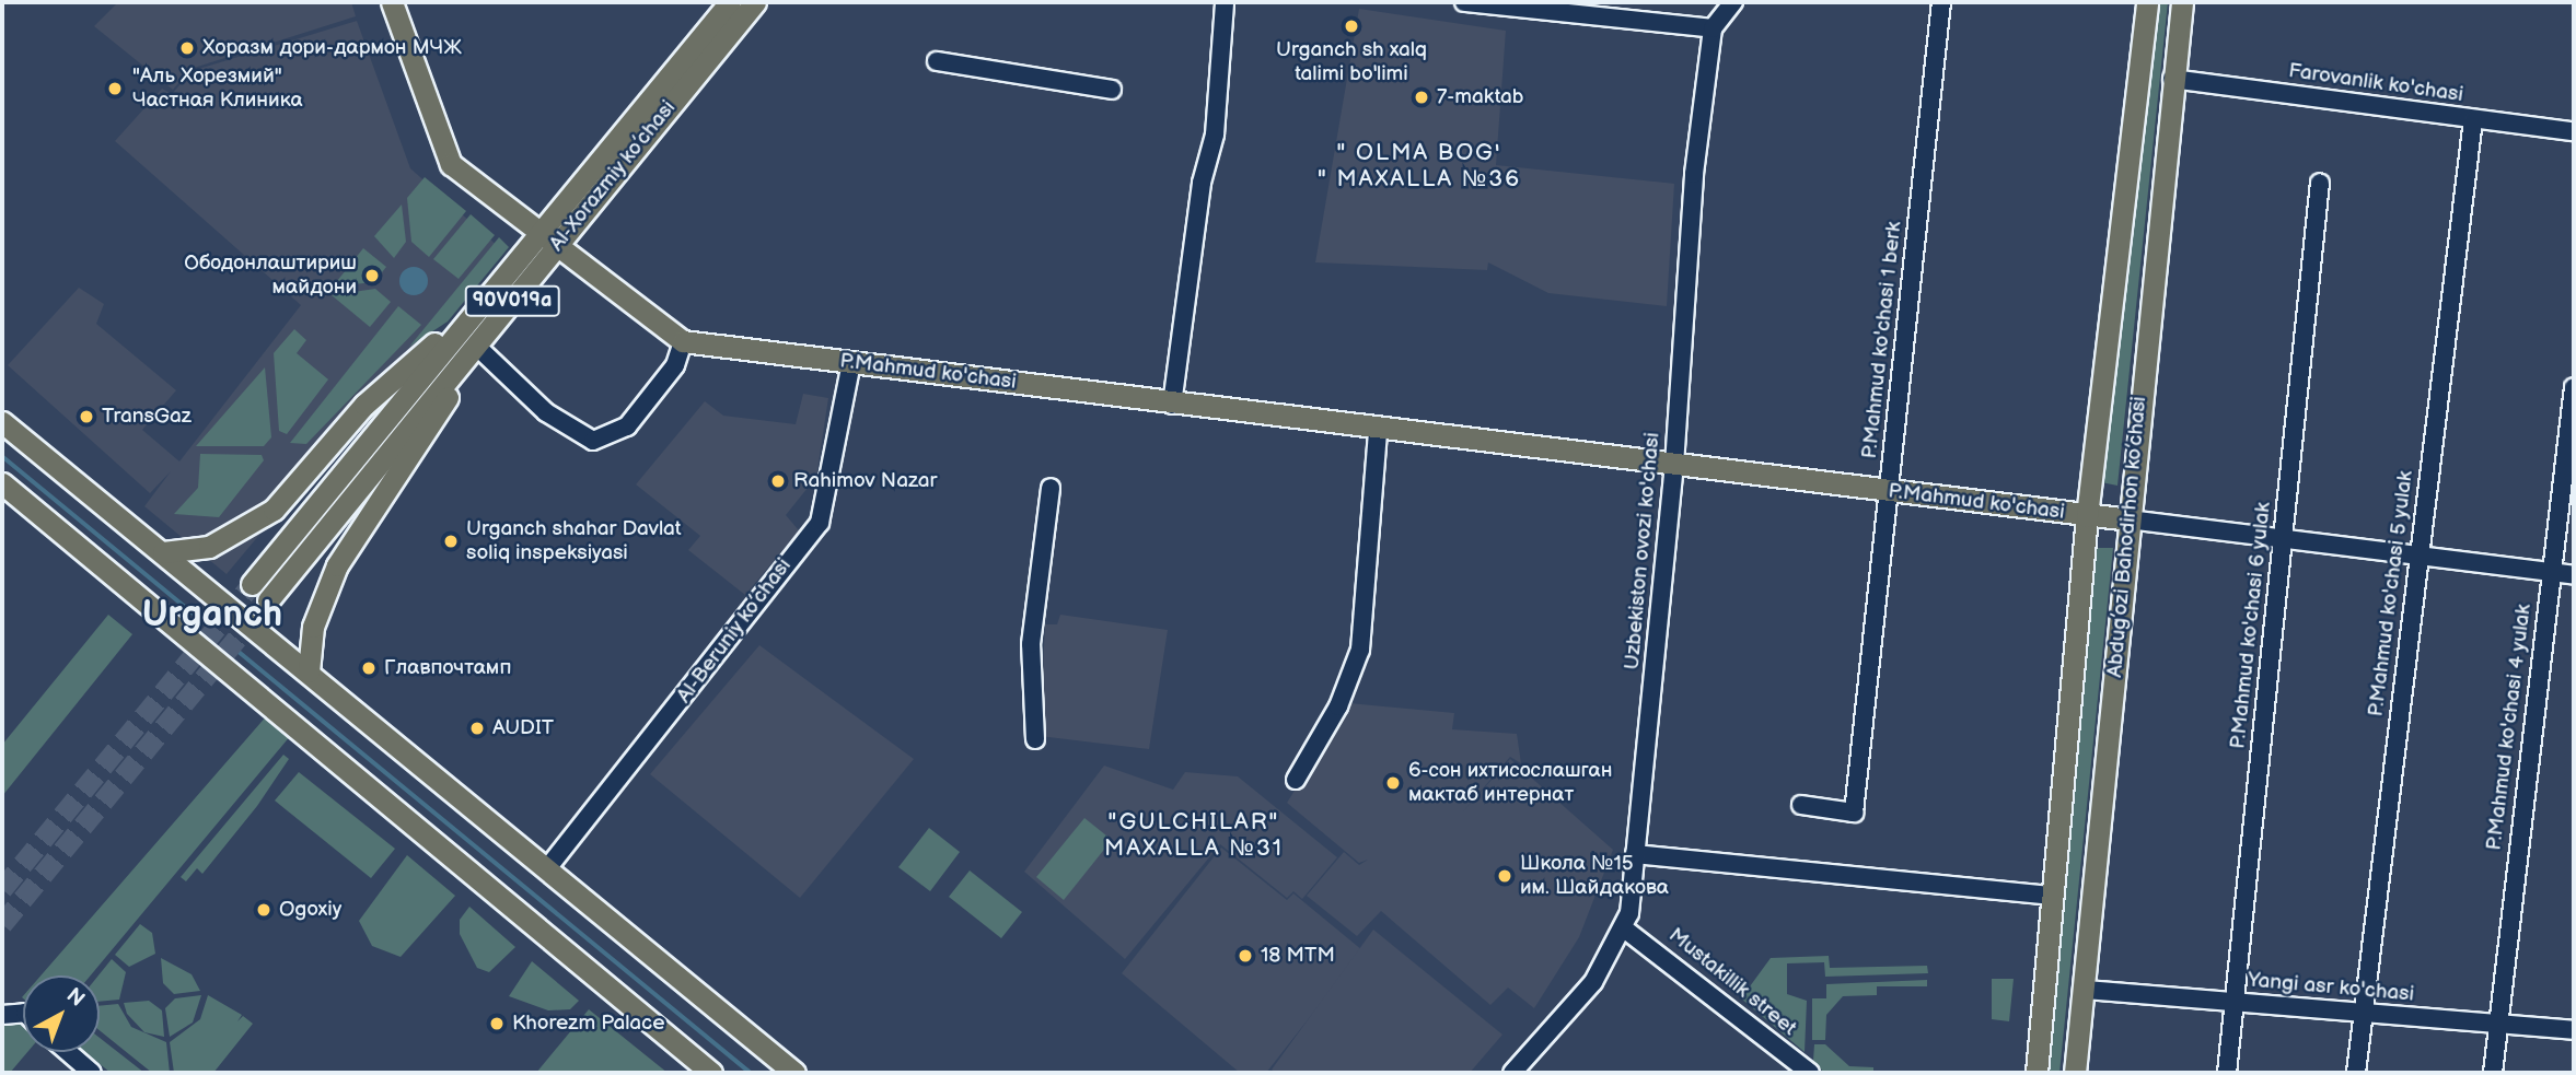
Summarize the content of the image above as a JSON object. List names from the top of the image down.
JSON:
{
  "streets": {
    "main road": [
      "Al-Xorazmiy ko’chasi",
      "90V019a",
      "P.Mahmud ko'chasi",
      "Abdug’ozi Bahodirhon ko’chasi"
    ],
    "street": [
      "Farovanlik ko'chasi",
      "P.Mahmud ko'chasi 1 berk",
      "Uzbekiston ovozi ko'chasi",
      "P.Mahmud ko'chasi 5 yulak",
      "P.Mahmud ko'chasi 6 yulak",
      "Al-Beruniy ko’chasi",
      "P.Mahmud ko'chasi 4 yulak",
      "Mustakillik street",
      "Yangi asr ko'chasi"
    ]
  },
  "crossings": [
    ["Farovanlik ko'chasi", "Abdug’ozi Bahodirhon ko’chasi"],
    ["Farovanlik ko'chasi", "P.Mahmud ko'chasi 5 yulak"],
    ["Al-Xorazmiy ko’chasi", "P.Mahmud ko'chasi"],
    ["P.Mahmud ko'chasi 1 berk", "P.Mahmud ko'chasi"],
    ["P.Mahmud ko'chasi", "Abdug’ozi Bahodirhon ko’chasi"],
    ["P.Mahmud ko'chasi", "Uzbekiston ovozi ko'chasi"],
    ["P.Mahmud ko'chasi", "P.Mahmud ko'chasi 5 yulak"],
    ["P.Mahmud ko'chasi", "P.Mahmud ko'chasi 6 yulak"],
    ["P.Mahmud ko'chasi", "Al-Beruniy ko’chasi"],
    ["P.Mahmud ko'chasi", "P.Mahmud ko'chasi 4 yulak"],
    ["Abdug’ozi Bahodirhon ko’chasi", "Yangi asr ko'chasi"],
    ["Uzbekiston ovozi ko'chasi", "Mustakillik street"],
    ["P.Mahmud ko'chasi 5 yulak", "Yangi asr ko'chasi"],
    ["P.Mahmud ko'chasi 6 yulak", "Yangi asr ko'chasi"],
    ["P.Mahmud ko'chasi 4 yulak", "Yangi asr ko'chasi"]
  ],
  "districts": ["\" OLMA BOG' \" MAXALLA №36", "Urganch", "\"GULCHILAR\" MAXALLA №31"],
  "places": [
    "Urganch sh xalq talimi bo'limi",
    "Хоразм дори-дармон МЧЖ",
    "\"Аль Хорезмий\" Частная Клиника",
    "7-maktab",
    "Ободонлаштириш майдони",
    "TransGaz",
    "Rahimov Nazar",
    "Urganch shahar Davlat soliq inspeksiyasi",
    "Главпочтамп",
    "AUDIT",
    "6-сон ихтисослашган мактаб интернат",
    "Школа №15 им. Шайдакова",
    "Ogoxiy",
    "18 MTM",
    "Khorezm Palace"
  ],
  "north": "top right"
}
